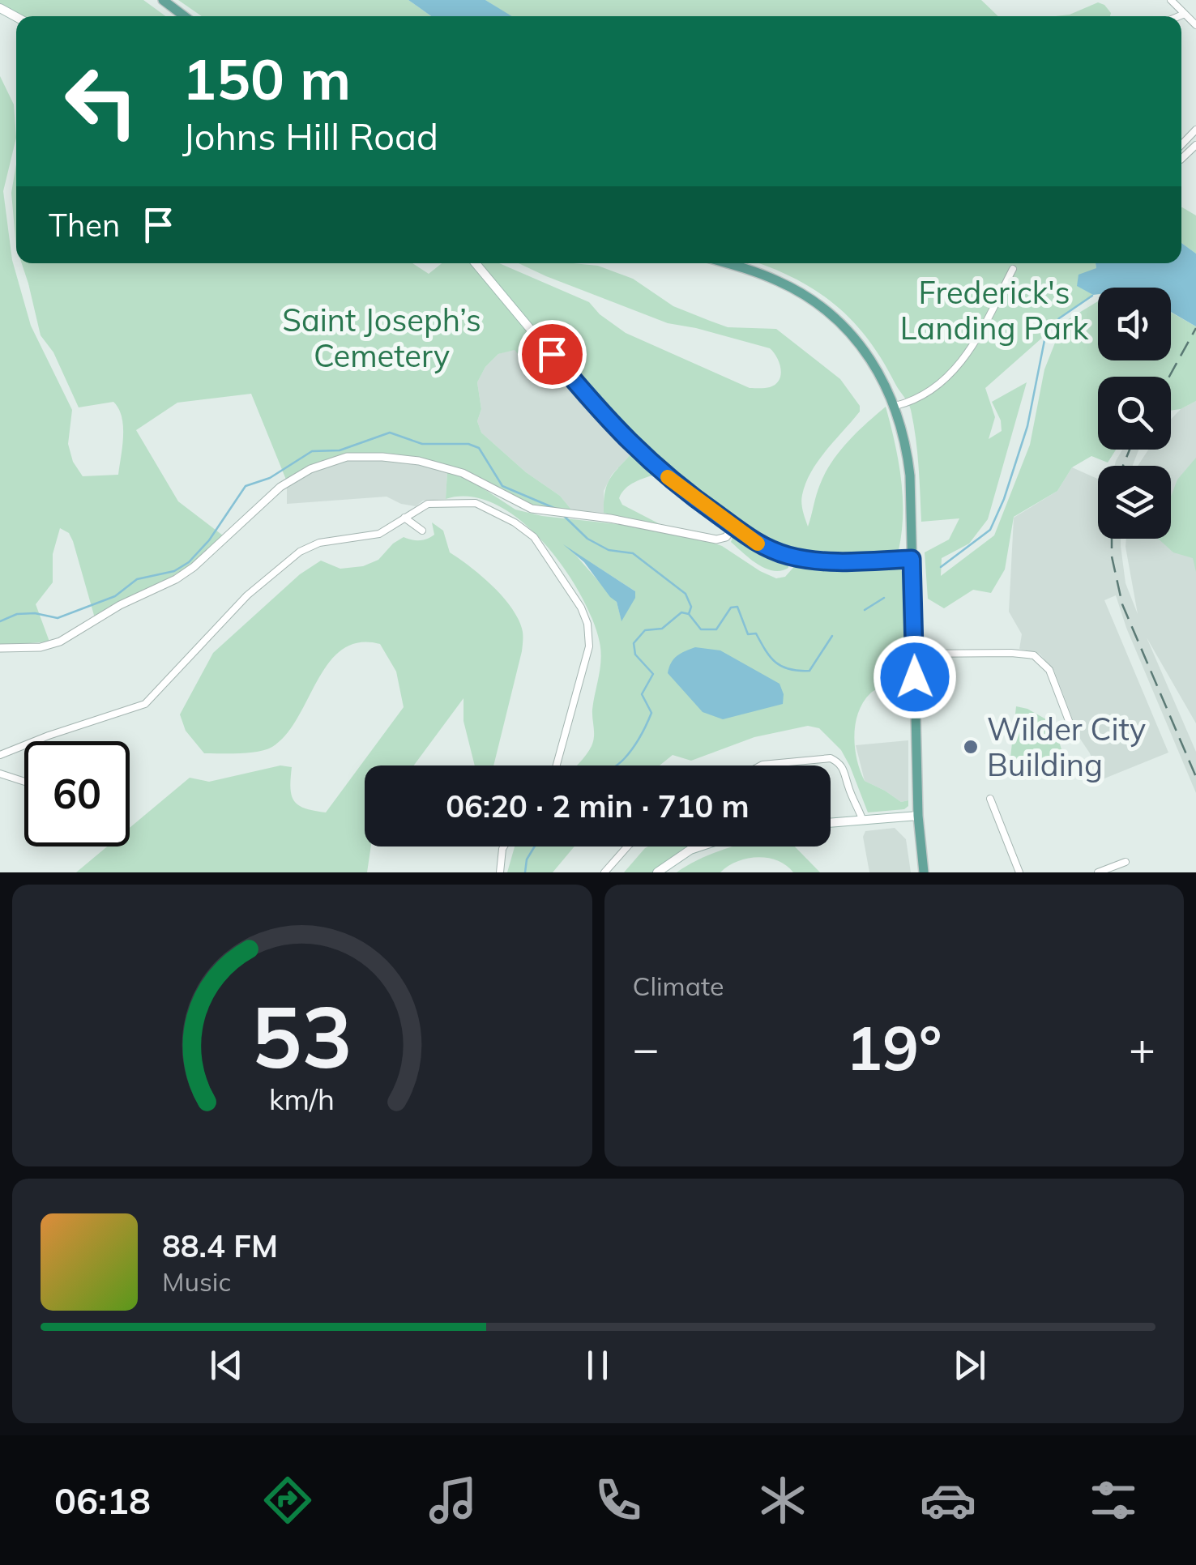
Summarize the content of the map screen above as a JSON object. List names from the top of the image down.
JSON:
{
  "parks": ["Frederick's Landing Park", "Saint Joseph’s Cemetery"],
  "places": ["Wilder City Building"],
  "page": {
    "turn": ["150 m", "Johns Hill Road"],
    "then": "Then",
    "limit": "60",
    "trip": "06:20 · 2 min · 710 m",
    "tile": "Climate",
    "heat": ["−", "19°", "+"],
    "song": ["88.4 FM", "Music"],
    "tabs": "06:18",
    "gauge": ["53", "km/h"]
  }
}
